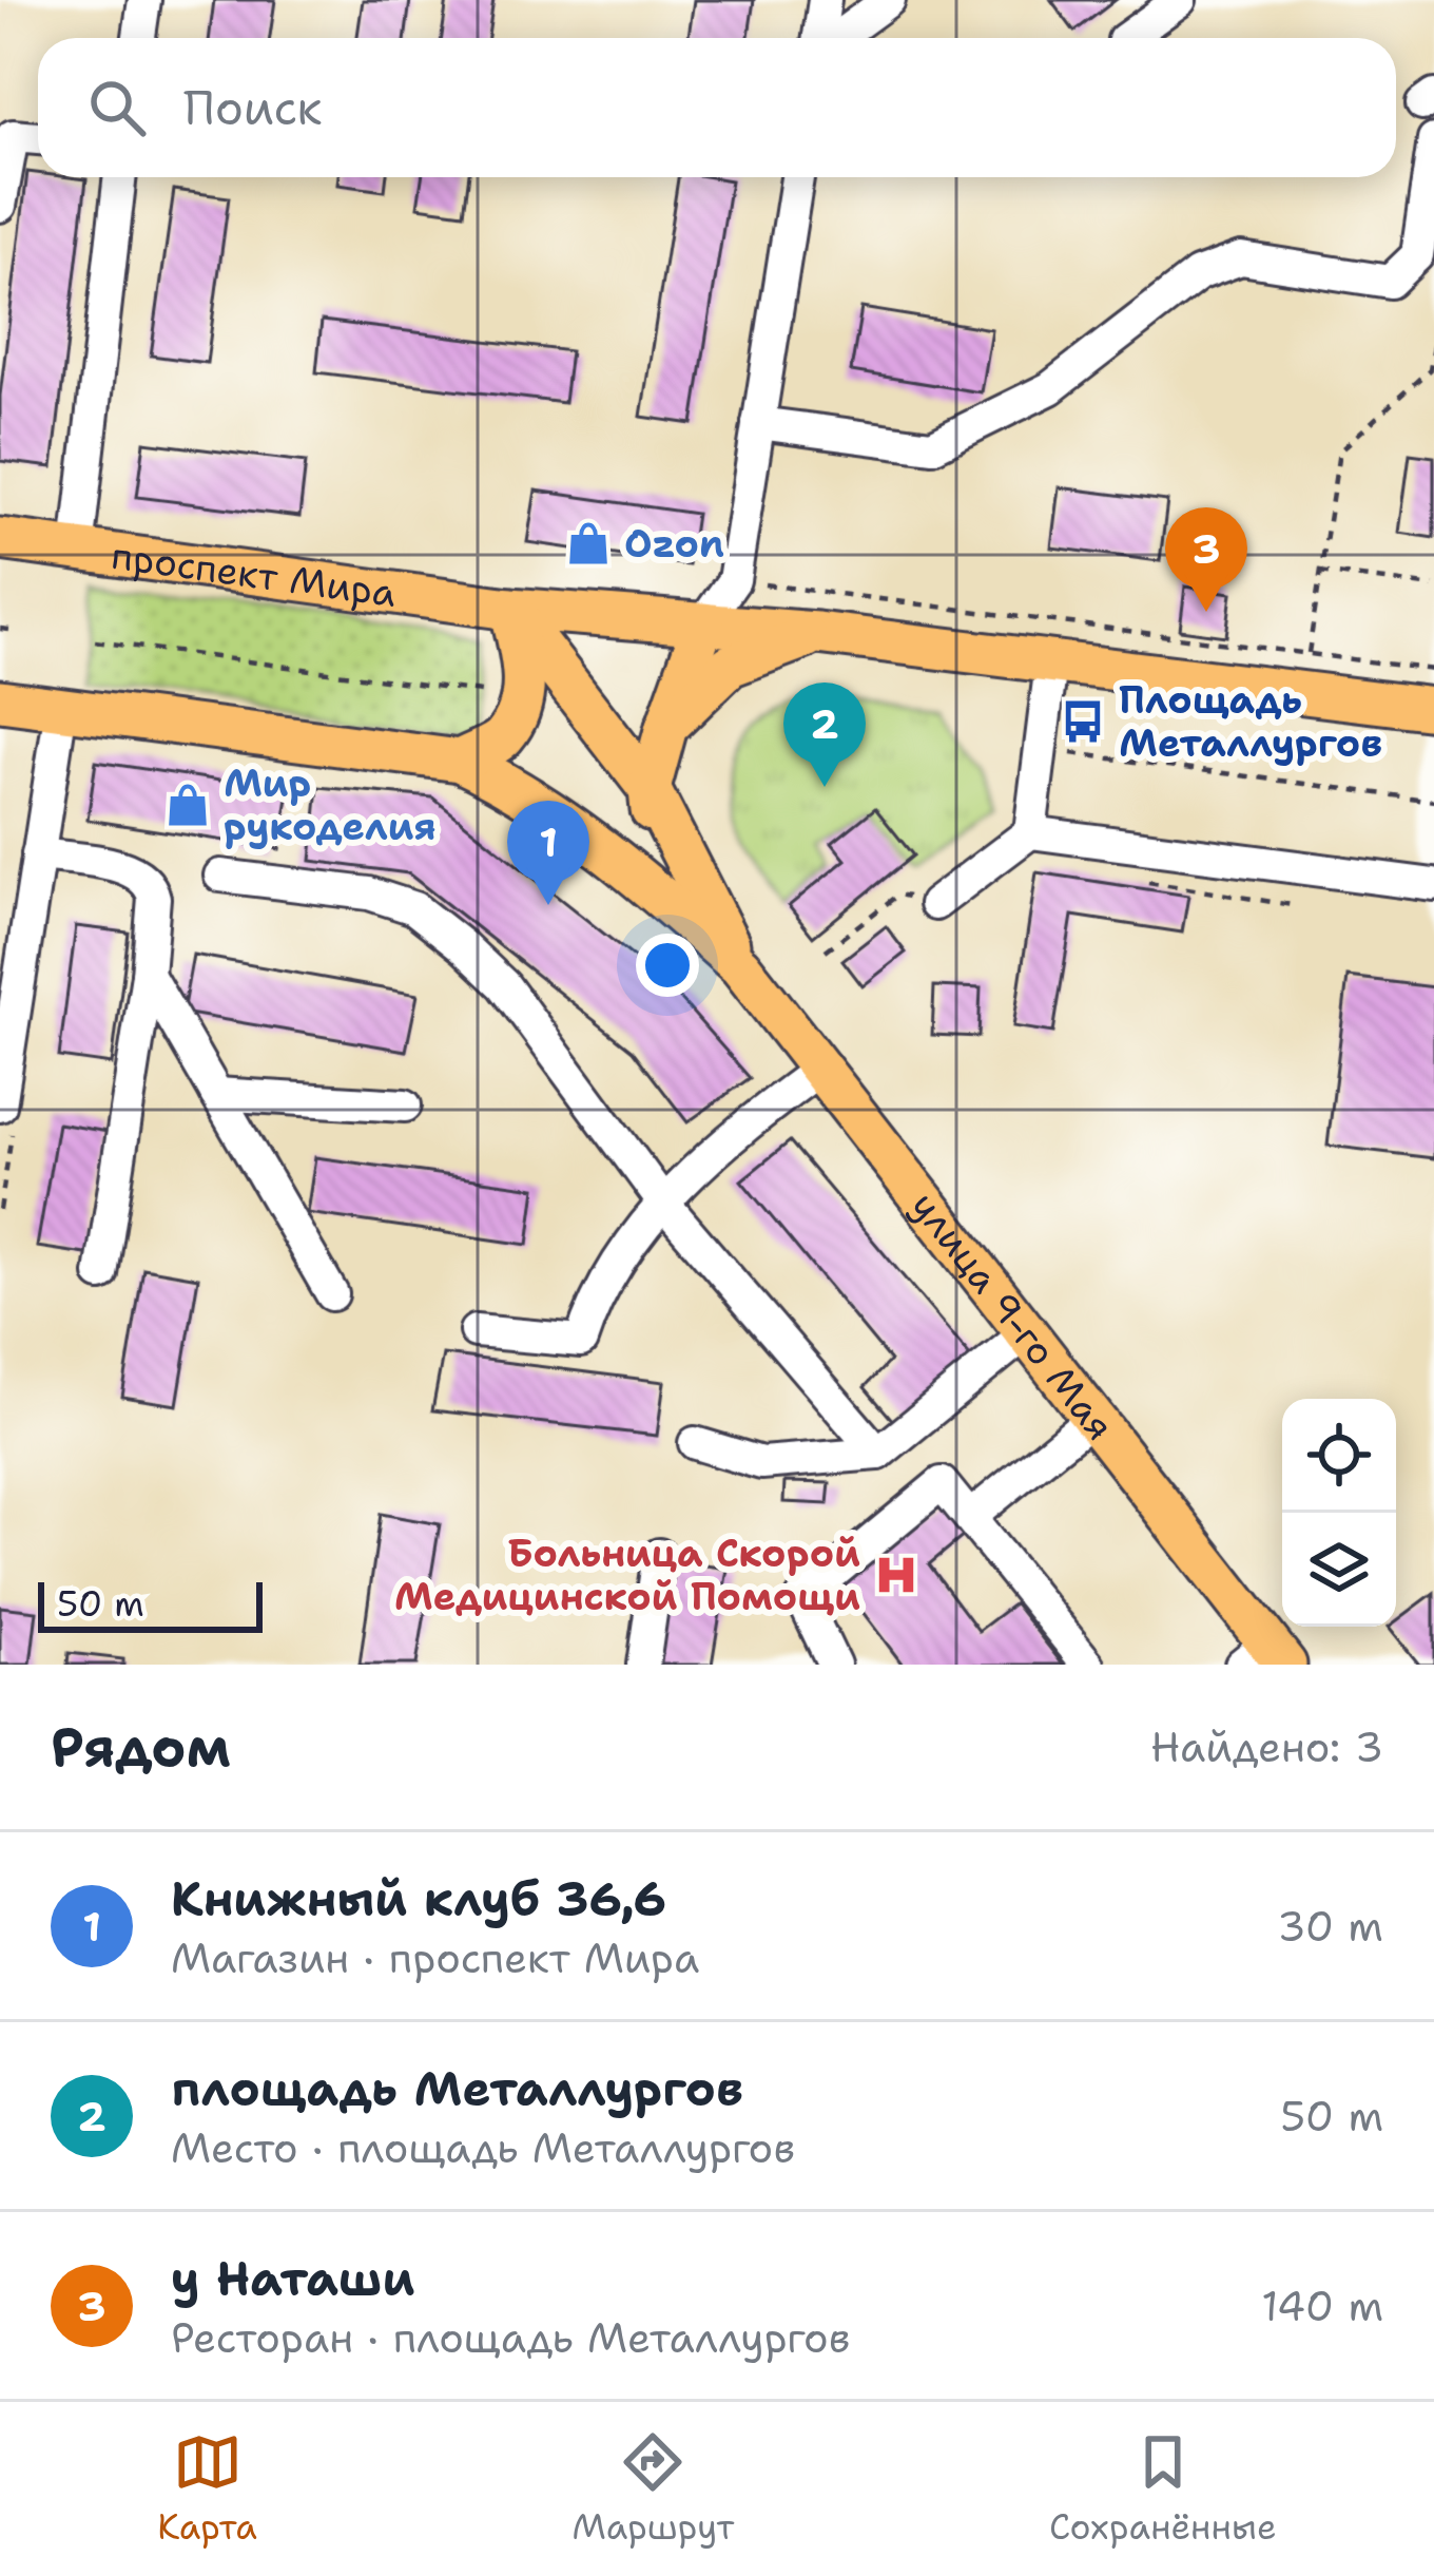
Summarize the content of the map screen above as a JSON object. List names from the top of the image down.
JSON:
{
  "streets": {
    "main road": ["проспект Мира", "улица 9-го Мая"]
  },
  "places": {
    "shop": ["Ozon", "Мир рукоделия"],
    "bus stop": ["Площадь Металлургов"],
    "hospital": ["Больница Скорой Медицинской Помощи"]
  },
  "scale_bar": "50 m",
  "page": {
    "search": "Поиск",
    "pins": ["3", "2", "1"],
    "scale": "50 m",
    "heading": ["Рядом", "Найдено: 3"],
    "list": [
      {
        "mark": "1",
        "name": "Книжный клуб 36,6",
        "note": "Магазин · проспект Мира",
        "value": "30 m"
      },
      {
        "mark": "2",
        "name": "площадь Металлургов",
        "note": "Место · площадь Металлургов",
        "value": "50 m"
      },
      {
        "mark": "3",
        "name": "у Наташи",
        "note": "Ресторан · площадь Металлургов",
        "value": "140 m"
      }
    ],
    "nav": ["Карта", "Маршрут", "Сохранённые"]
  }
}
